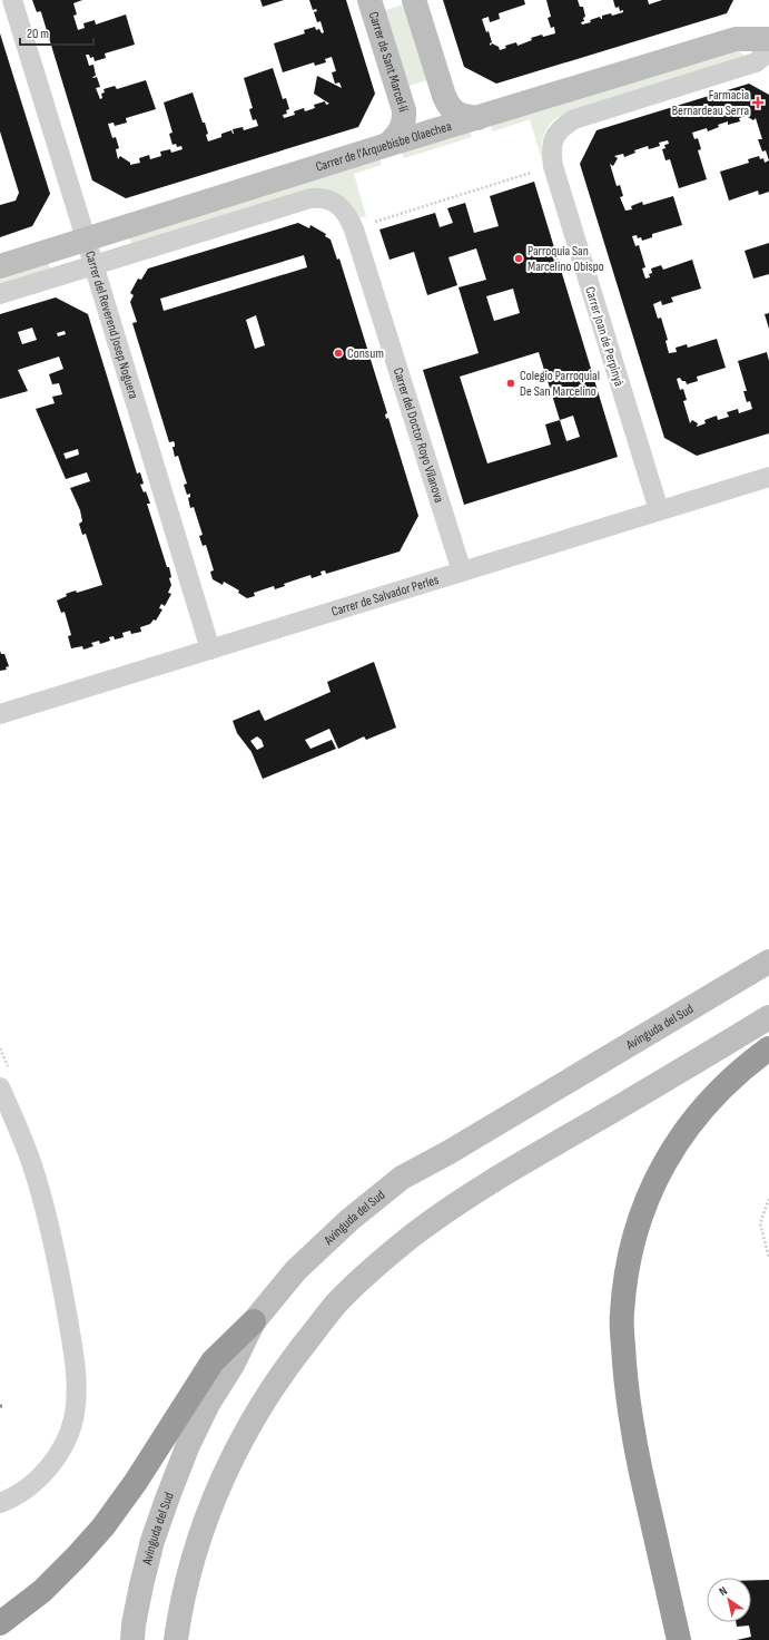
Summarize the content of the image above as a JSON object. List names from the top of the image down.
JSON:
{
  "streets": {
    "main road": ["Carrer de Sant Marcel·lí", "Carrer de l'Arquebisbe Olaechea", "Avinguda del Sud"],
    "street": [
      "Carrer del Reverend Josep Noguera",
      "Carrer Joan de Perpinyà",
      "Carrer del Doctor Royo Vilanova",
      "Carrer de Salvador Perles"
    ]
  },
  "crossings": [
    ["Carrer de Sant Marcel·lí", "Carrer de l'Arquebisbe Olaechea"],
    ["Carrer de l'Arquebisbe Olaechea", "Carrer del Reverend Josep Noguera"],
    ["Carrer del Reverend Josep Noguera", "Carrer del Doctor Royo Vilanova"],
    ["Carrer del Reverend Josep Noguera", "Carrer de Salvador Perles"],
    ["Carrer Joan de Perpinyà", "Carrer de Salvador Perles"],
    ["Carrer del Doctor Royo Vilanova", "Carrer de Salvador Perles"]
  ],
  "places": {
    "health": ["Farmacia Bernardeau Serra"],
    "other": ["Parroquia San Marcelino Obispo", "Consum", "Colegio Parroquial De San Marcelino"]
  },
  "scale_bar": "20 m",
  "north": "top left"
}
